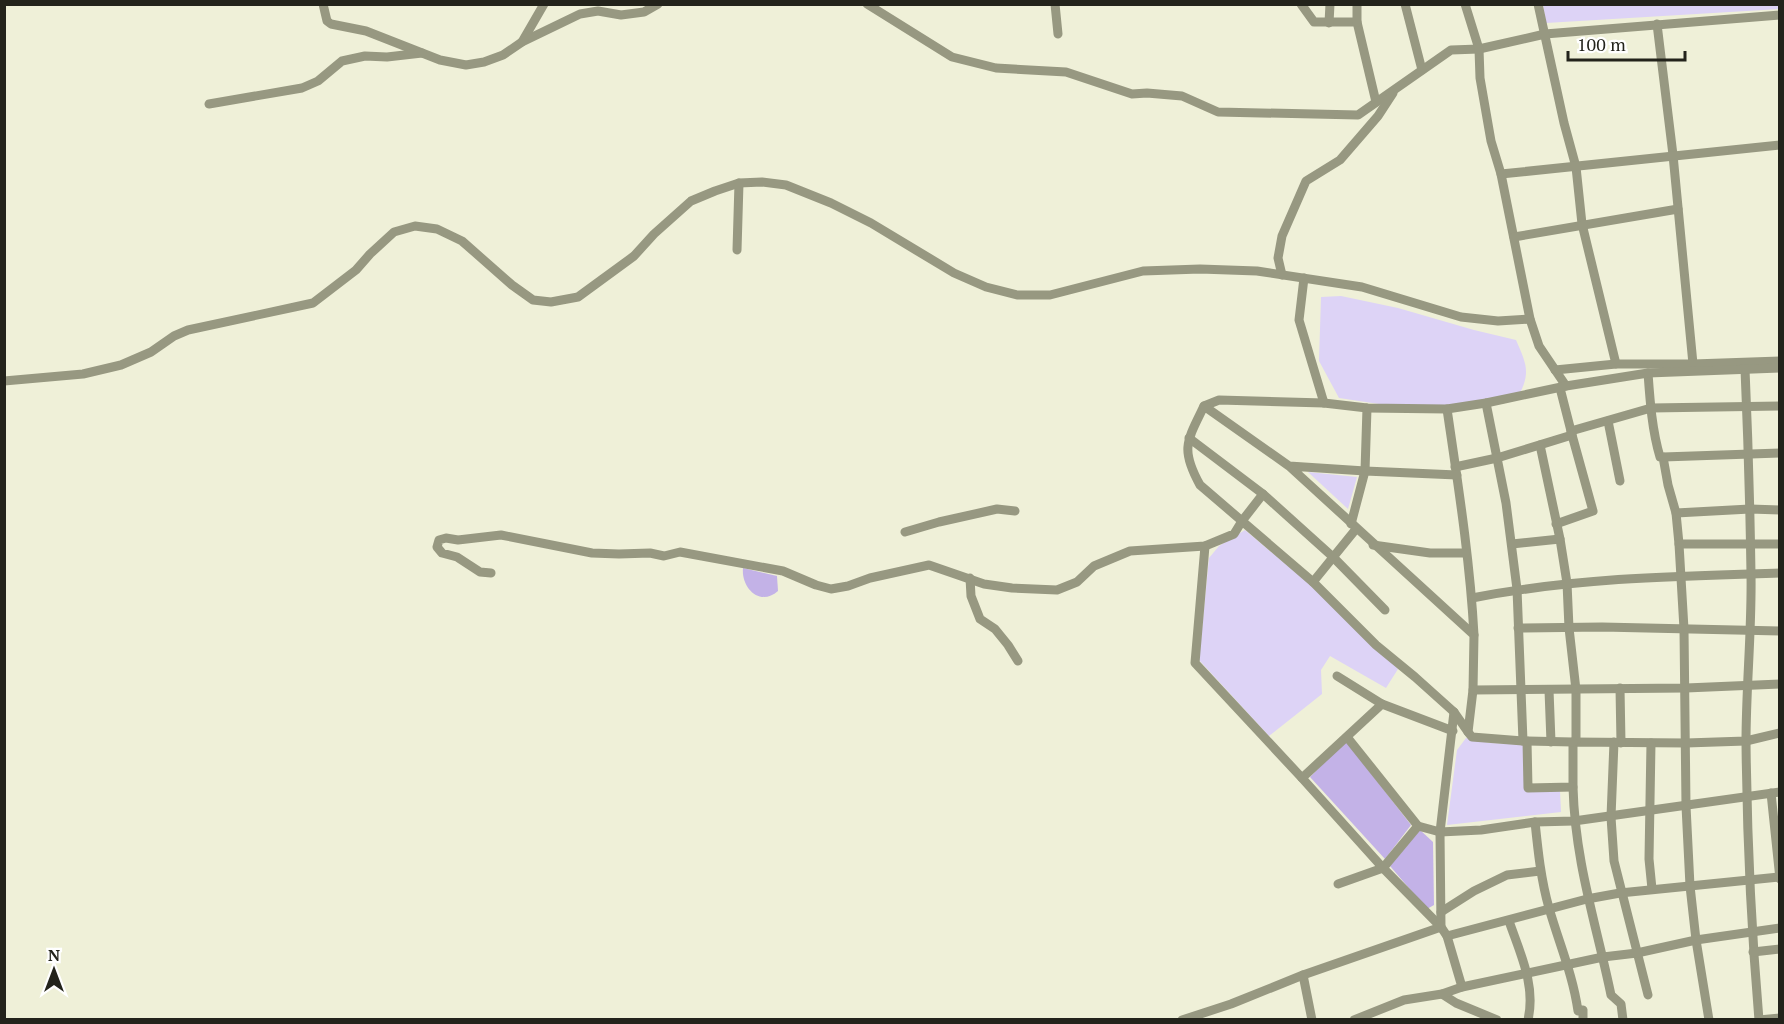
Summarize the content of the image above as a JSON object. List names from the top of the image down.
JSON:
{
  "scale_bar": "100 m",
  "north": "top"
}
